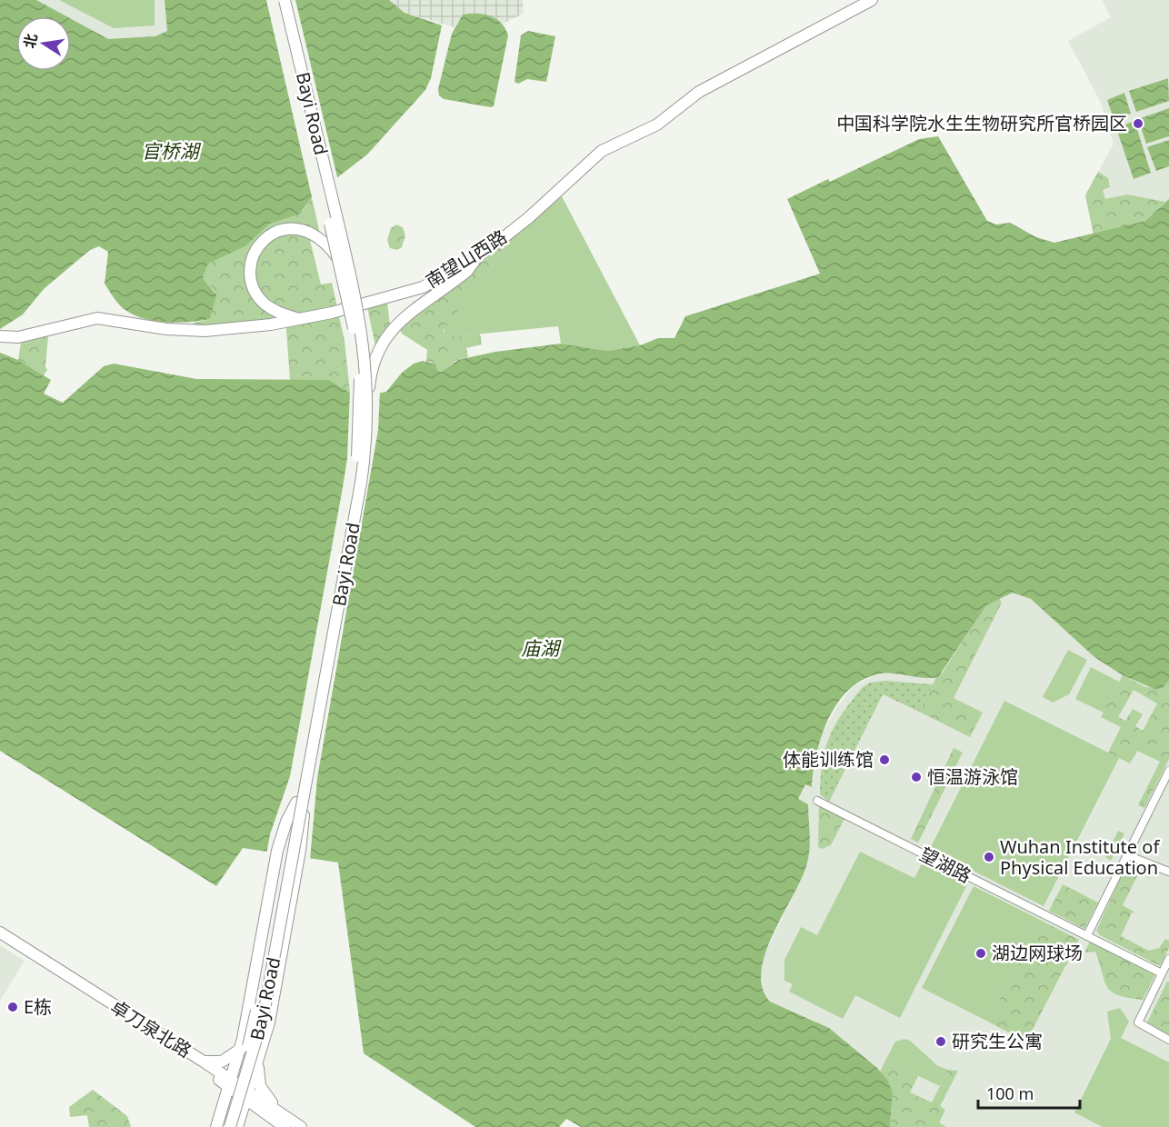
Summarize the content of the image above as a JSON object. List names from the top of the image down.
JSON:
{
  "streets": {
    "main road": ["Bayi Road", "南望山西路", "卓刀泉北路"],
    "street": ["望湖路"]
  },
  "water": ["官桥湖", "庙湖"],
  "places": [
    "中国科学院水生生物研究所官桥园区",
    "体能训练馆",
    "恒温游泳馆",
    "Wuhan Institute of Physical Education",
    "湖边网球场",
    "E栋",
    "研究生公寓"
  ],
  "scale_bar": "100 m",
  "north": "left"
}
